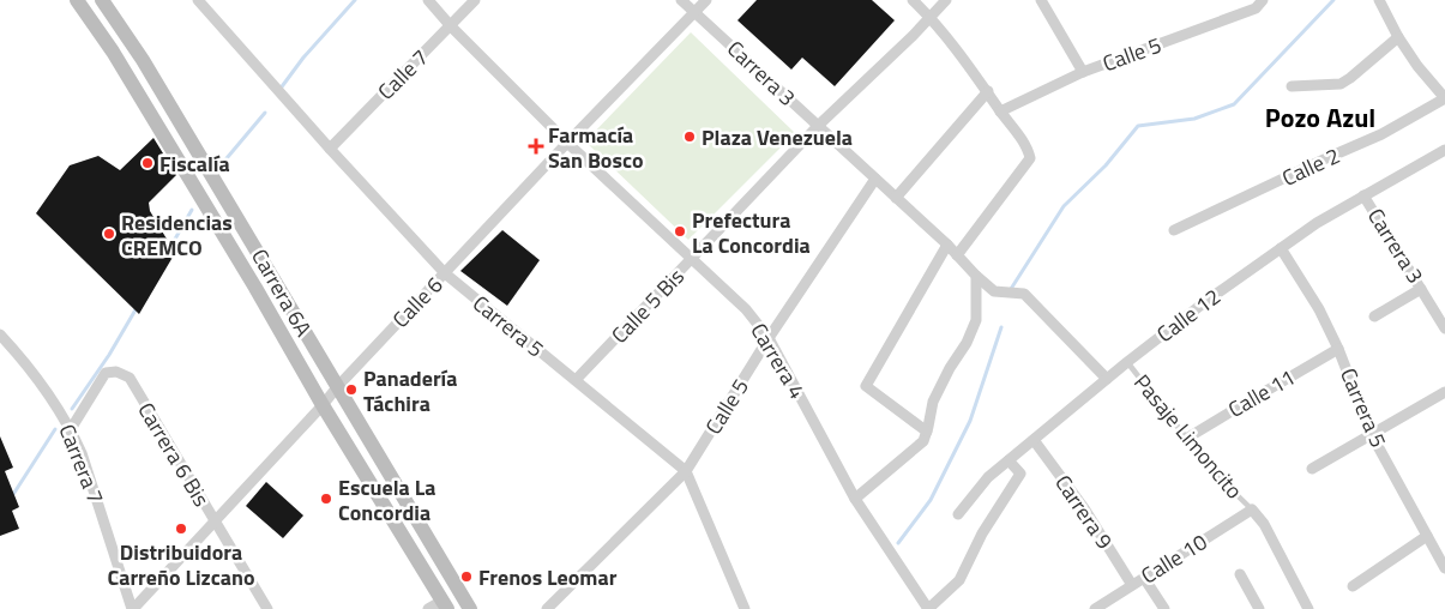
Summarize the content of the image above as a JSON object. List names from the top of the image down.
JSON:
{
  "streets": {
    "street": [
      "Calle 5",
      "Carrera 3",
      "Calle 7",
      "Calle 2",
      "Carrera 6A",
      "Calle 6",
      "Calle 5 Bis",
      "Calle 12",
      "Carrera 5",
      "Carrera 4",
      "Calle 11",
      "Carrera 6 Bis",
      "Carrera 7",
      "Carrera 9",
      "Calle 10"
    ],
    "lane": ["Pasaje Limoncito"]
  },
  "crossings": [
    ["Calle 5", "Carrera 3"],
    ["Calle 5", "Carrera 5"],
    ["Calle 5", "Carrera 4"],
    ["Carrera 3", "Calle 6"],
    ["Carrera 3", "Calle 5 Bis"],
    ["Carrera 3", "Calle 12"],
    ["Calle 7", "Carrera 5"],
    ["Calle 7", "Carrera 4"],
    ["Carrera 6A", "Calle 6"],
    ["Calle 6", "Carrera 5"],
    ["Calle 6", "Carrera 4"],
    ["Calle 6", "Carrera 6 Bis"],
    ["Calle 6", "Carrera 7"],
    ["Calle 5 Bis", "Carrera 5"],
    ["Calle 5 Bis", "Carrera 4"],
    ["Calle 12", "Carrera 5"],
    ["Calle 12", "Pasaje Limoncito"],
    ["Calle 12", "Carrera 9"],
    ["Carrera 5", "Calle 11"],
    ["Calle 11", "Pasaje Limoncito"],
    ["Pasaje Limoncito", "Calle 10"],
    ["Carrera 6 Bis", "Carrera 7"],
    ["Carrera 9", "Calle 10"]
  ],
  "districts": ["Pozo Azul"],
  "places": {
    "other": [
      "Plaza Venezuela",
      "Fiscalía",
      "Prefectura La Concordia",
      "Residencias CREMCO",
      "Panadería Táchira",
      "Escuela La Concordia",
      "Distribuidora Carreño Lizcano",
      "Frenos Leomar"
    ],
    "health": ["Farmacía San Bosco"]
  }
}
